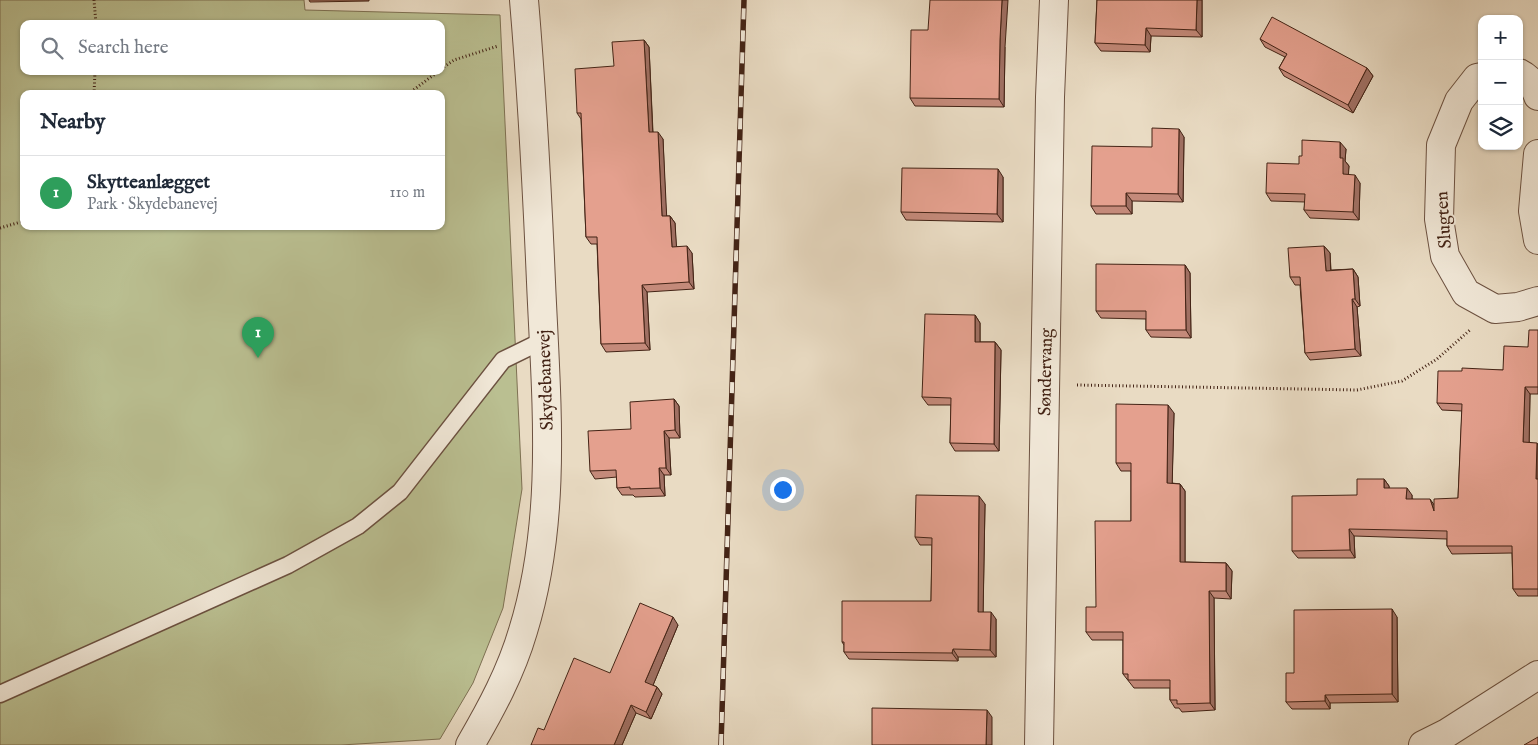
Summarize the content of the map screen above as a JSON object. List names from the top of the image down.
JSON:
{
  "streets": {
    "street": ["Slugten", "Søndervang", "Skydebanevej"]
  },
  "page": {
    "map_buttons": ["+", "−"],
    "search": "Search here",
    "heading": "Nearby",
    "list": [
      {
        "mark": "1",
        "name": "Skytteanlægget",
        "note": "Park · Skydebanevej",
        "value": "110 m"
      }
    ],
    "pins": "1"
  }
}
